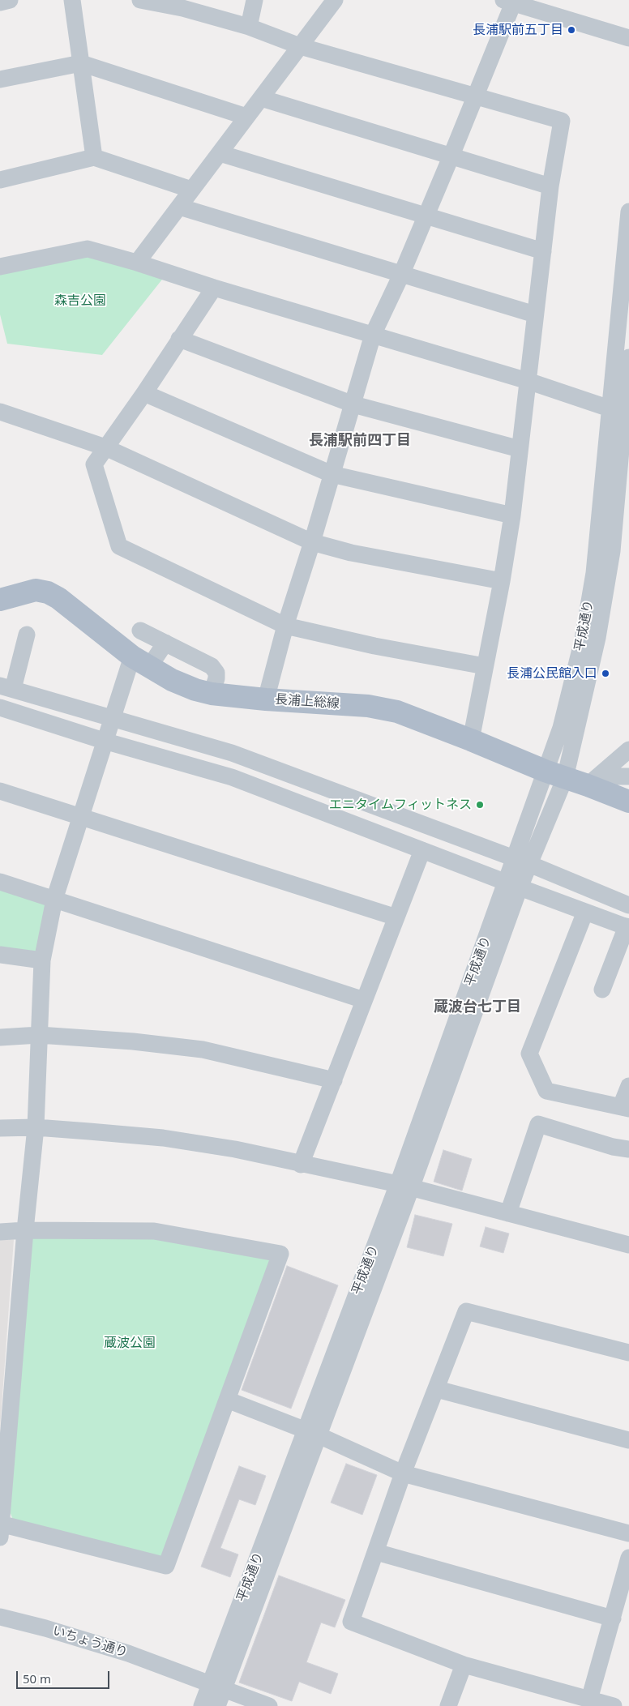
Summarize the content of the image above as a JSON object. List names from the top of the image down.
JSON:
{
  "streets": {
    "main road": ["長浦上総線"],
    "street": ["平成通り", "いちょう通り"]
  },
  "crossings": [
    ["平成通り", "長浦上総線"],
    ["平成通り", "いちょう通り"]
  ],
  "districts": ["長浦駅前四丁目", "蔵波台七丁目"],
  "parks": ["森吉公園", "蔵波公園"],
  "places": ["長浦駅前五丁目", "長浦公民館入口", "エニタイムフィットネス"],
  "scale_bar": "50 m"
}
